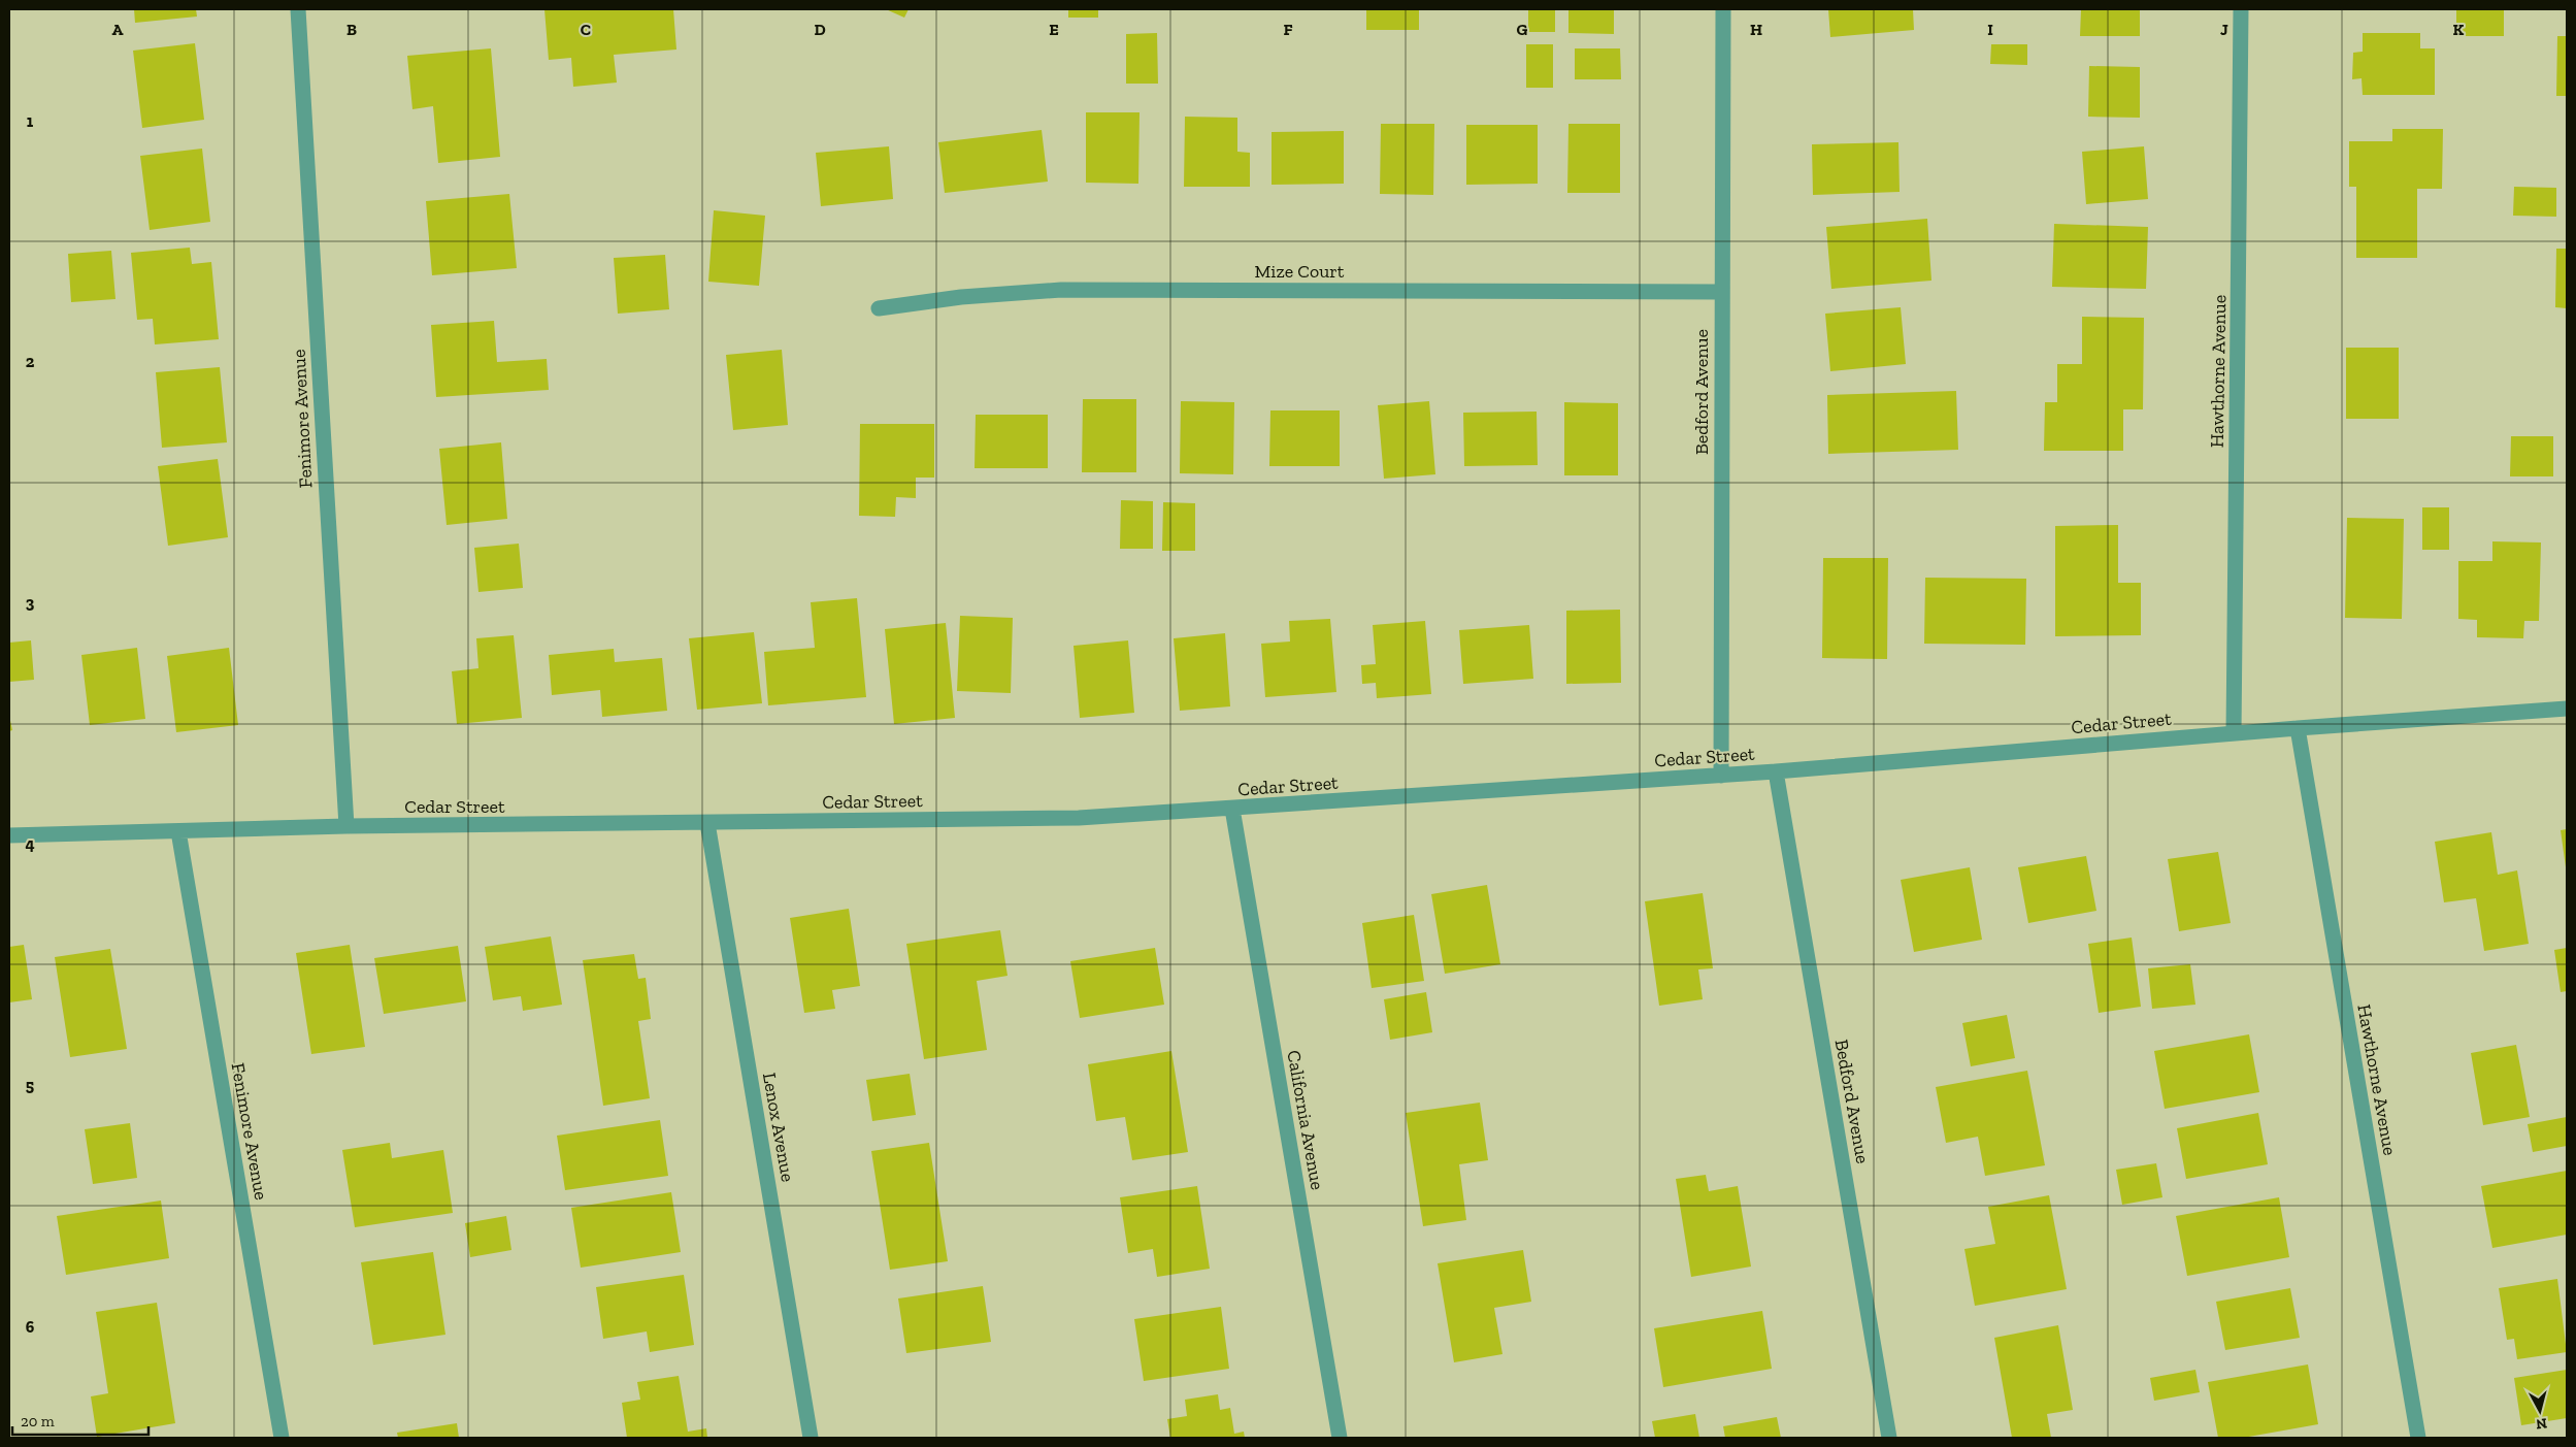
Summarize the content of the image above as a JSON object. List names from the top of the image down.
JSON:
{
  "streets": {
    "street": [
      "Mize Court",
      "Hawthorne Avenue",
      "Bedford Avenue",
      "Fenimore Avenue",
      "Cedar Street",
      "California Avenue",
      "Lenox Avenue"
    ]
  },
  "crossings": [
    ["Mize Court", "Bedford Avenue"],
    ["Hawthorne Avenue", "Cedar Street"],
    ["Bedford Avenue", "Cedar Street"],
    ["Fenimore Avenue", "Cedar Street"],
    ["Cedar Street", "California Avenue"],
    ["Cedar Street", "Lenox Avenue"]
  ],
  "scale_bar": "20 m",
  "north": "bottom",
  "grid": {
    "columns": [
      "A",
      "B",
      "C",
      "D",
      "E",
      "F",
      "G",
      "H",
      "I",
      "J",
      "K"
    ],
    "rows": [
      "1",
      "2",
      "3",
      "4",
      "5",
      "6"
    ]
  }
}
